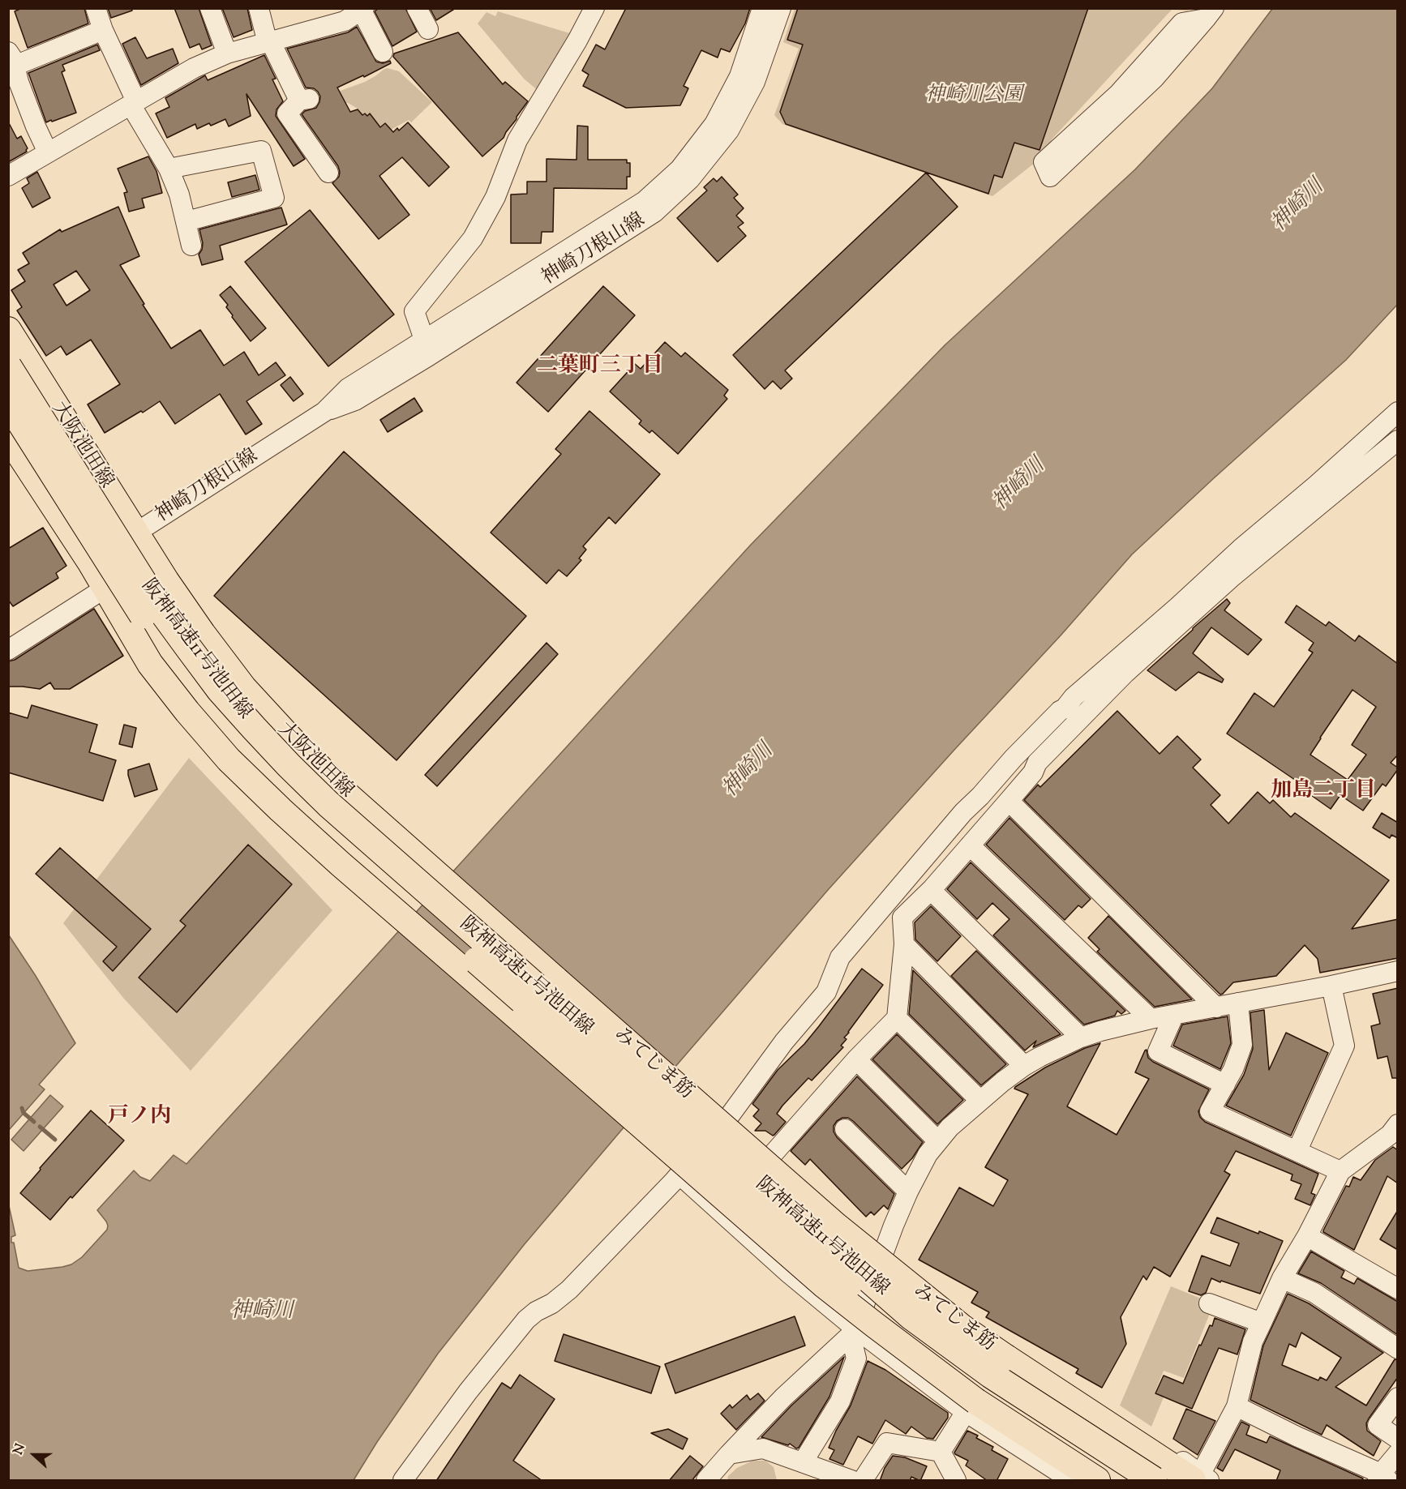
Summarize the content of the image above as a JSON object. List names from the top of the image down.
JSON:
{
  "streets": {
    "highway": ["阪神高速11号池田線"],
    "main road": ["大阪池田線", "みてじま筋"],
    "street": ["神崎刀根山線"]
  },
  "crossings": [
    ["神崎刀根山線", "大阪池田線"],
    ["大阪池田線", "みてじま筋"]
  ],
  "districts": ["二葉町三丁目", "加島二丁目", "戸ノ内"],
  "water": ["神崎川"],
  "parks": ["神崎川公園"],
  "north": "left"
}
